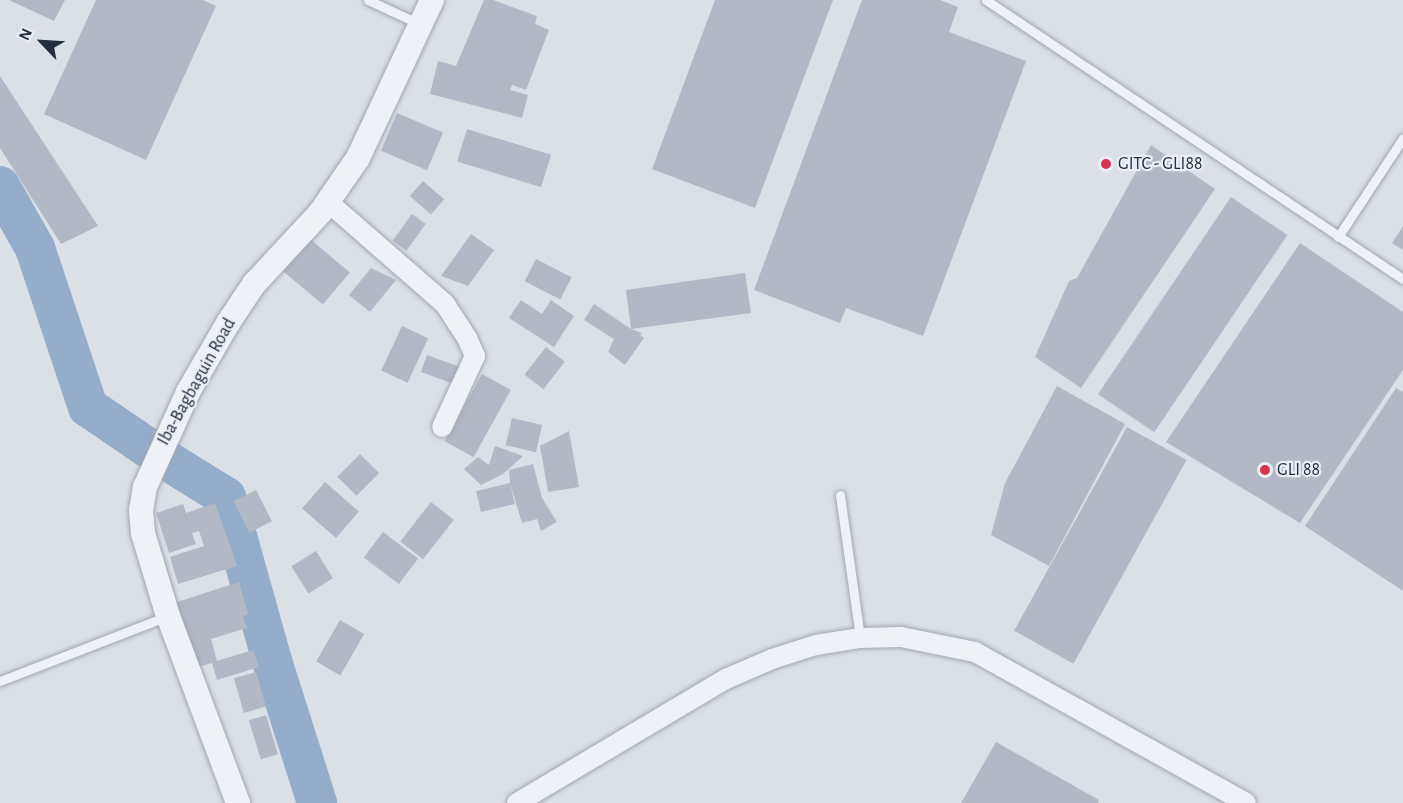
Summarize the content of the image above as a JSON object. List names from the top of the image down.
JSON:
{
  "streets": {
    "street": ["Iba-Bagbaguin Road"]
  },
  "places": ["GITC - GLI88", "GLI 88"],
  "north": "top left"
}
